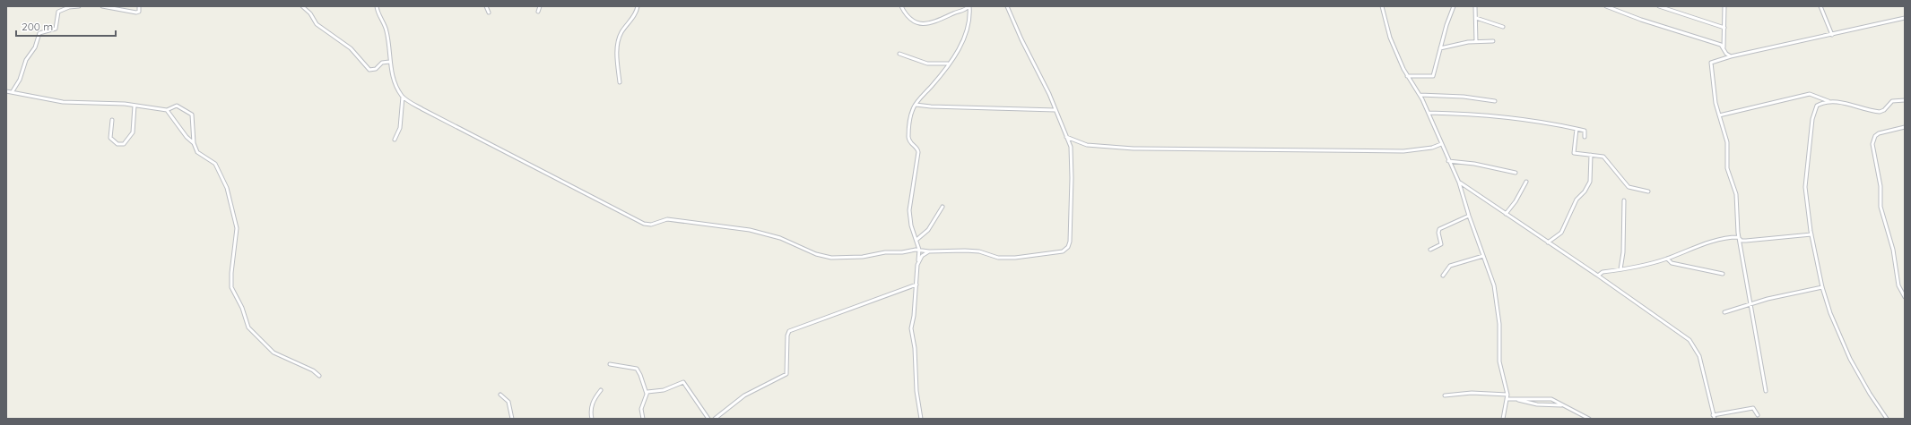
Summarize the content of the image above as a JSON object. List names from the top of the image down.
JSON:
{
  "scale_bar": "200 m"
}
